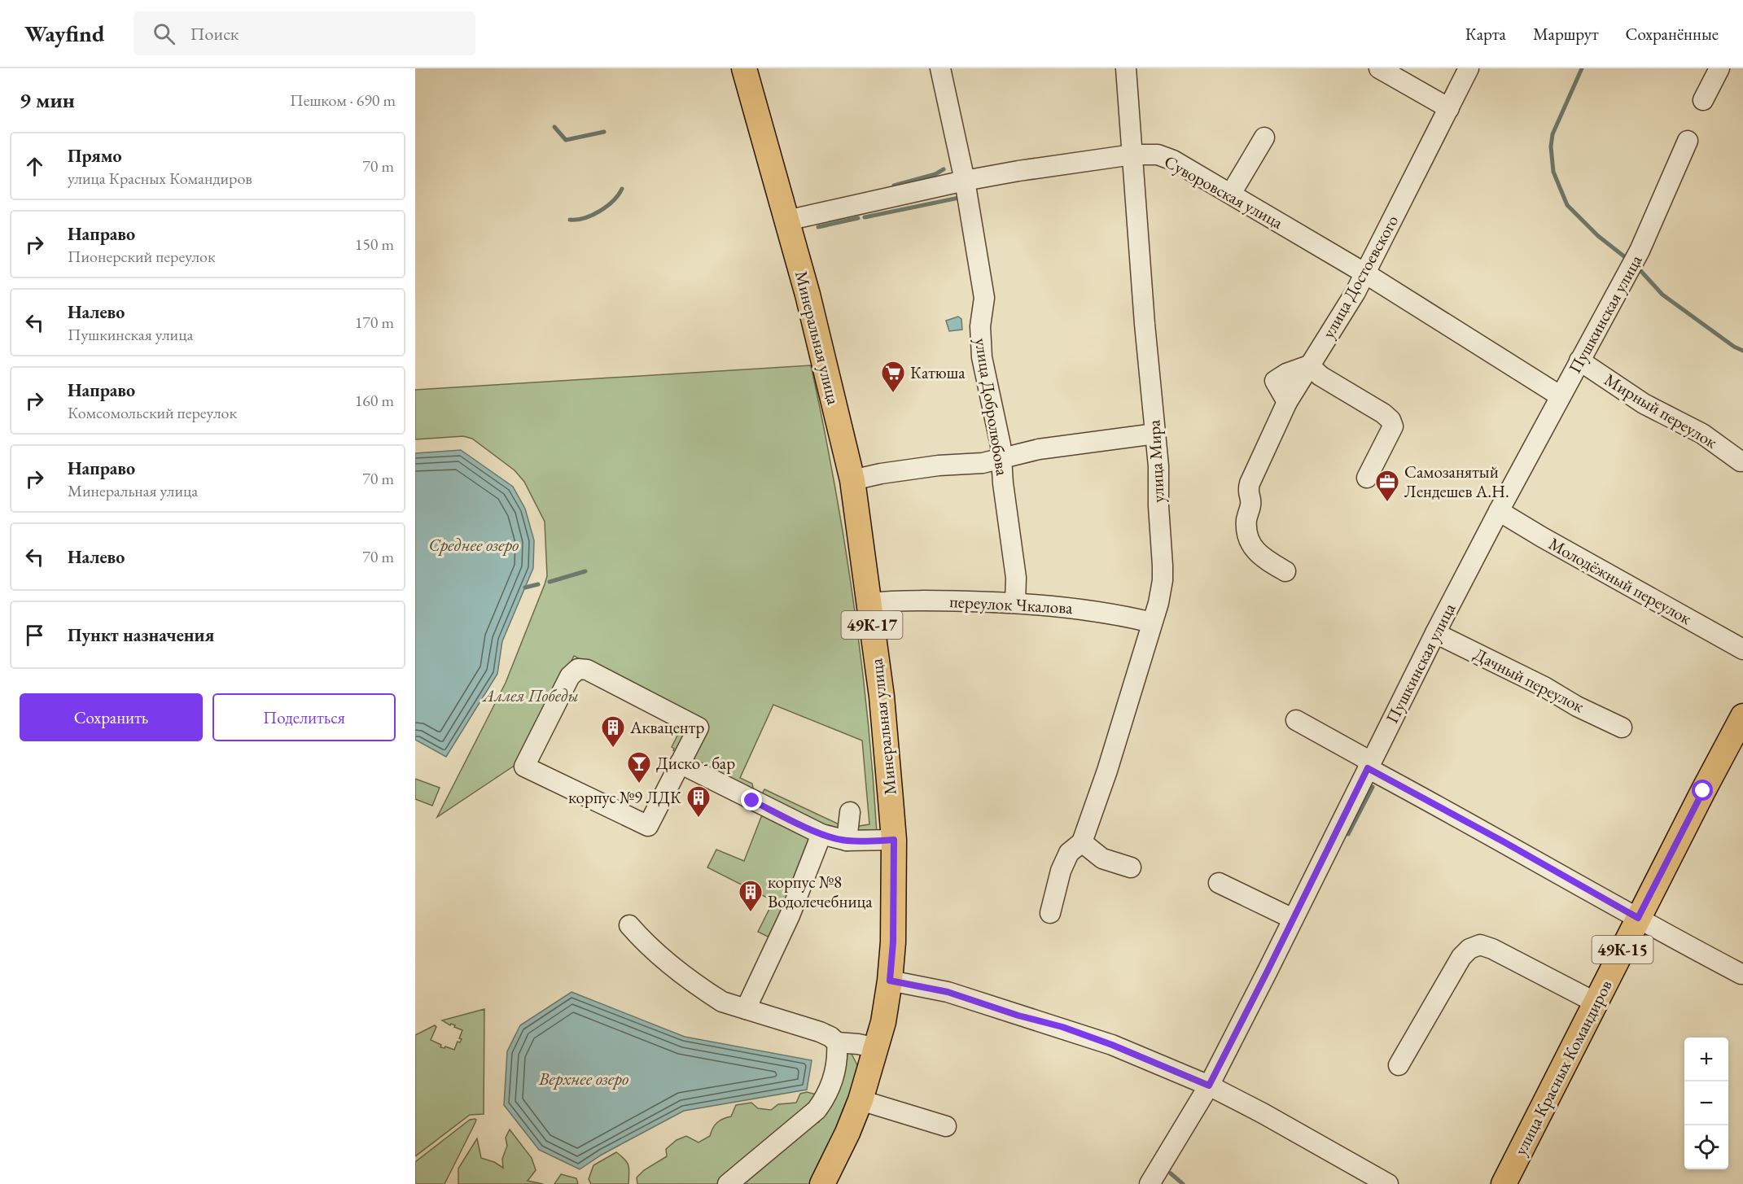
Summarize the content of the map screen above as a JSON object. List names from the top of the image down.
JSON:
{
  "streets": {
    "main road": [
      "Минеральная улица",
      "49К-17",
      "49К-15",
      "улица Красных Командиров"
    ],
    "street": [
      "Суворовская улица",
      "улица Достоевского",
      "Пушкинская улица",
      "улица Добролюбова",
      "Мирный переулок",
      "улица Мира",
      "Молодёжный переулок",
      "переулок Чкалова",
      "Дачный переулок"
    ]
  },
  "crossings": [
    ["Суворовская улица", "улица Достоевского"],
    ["Суворовская улица", "Пушкинская улица"],
    ["Суворовская улица", "Минеральная улица"],
    ["Суворовская улица", "улица Добролюбова"],
    ["Суворовская улица", "улица Мира"],
    ["Пушкинская улица", "Мирный переулок"],
    ["Пушкинская улица", "Молодёжный переулок"],
    ["Пушкинская улица", "Дачный переулок"],
    ["Минеральная улица", "переулок Чкалова"],
    ["улица Добролюбова", "переулок Чкалова"],
    ["улица Мира", "переулок Чкалова"]
  ],
  "water": ["Среднее озеро", "Верхнее озеро"],
  "parks": ["Аллея Победы"],
  "places": {
    "supermarket": ["Катюша"],
    "office": ["Самозанятый Лендешев А.Н."],
    "building": ["Аквацентр", "корпус №9 ЛДК", "корпус №8 Водолечебница"],
    "bar": ["Диско - бар"]
  },
  "page": {
    "header": "Wayfind",
    "search": "Поиск",
    "nav": ["Карта", "Маршрут", "Сохранённые"],
    "heading": ["9 мин", "Пешком · 690 m"],
    "list": [
      ["Прямо", "улица Красных Командиров", "70 m"],
      ["Направо", "Пионерский переулок", "150 m"],
      ["Налево", "Пушкинская улица", "170 m"],
      ["Направо", "Комсомольский переулок", "160 m"],
      ["Направо", "Минеральная улица", "70 m"],
      ["Налево", "70 m"],
      "Пункт назначения"
    ],
    "buttons": ["Сохранить", "Поделиться"],
    "map_buttons": ["+", "−"]
  }
}
